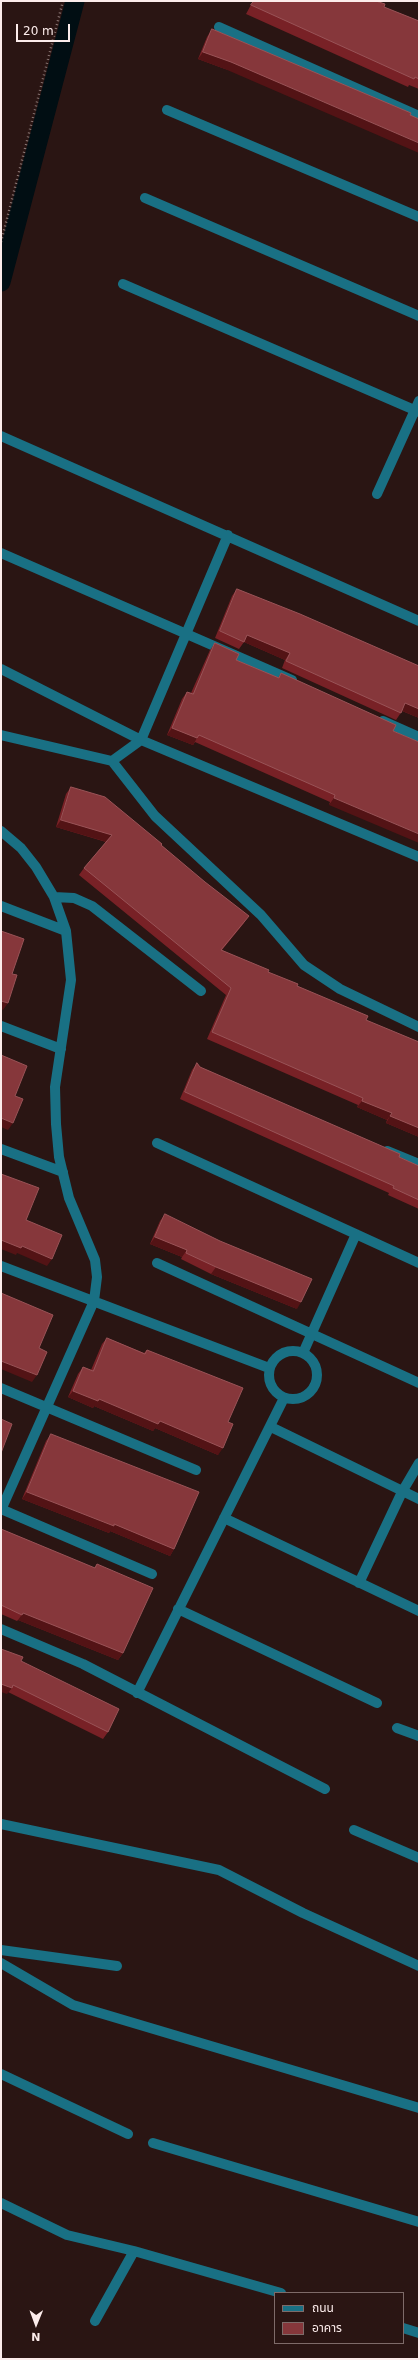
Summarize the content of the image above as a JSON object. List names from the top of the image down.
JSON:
{
  "legend": ["ถนน", "อาคาร"],
  "scale_bar": "20 m",
  "north": "bottom"
}
